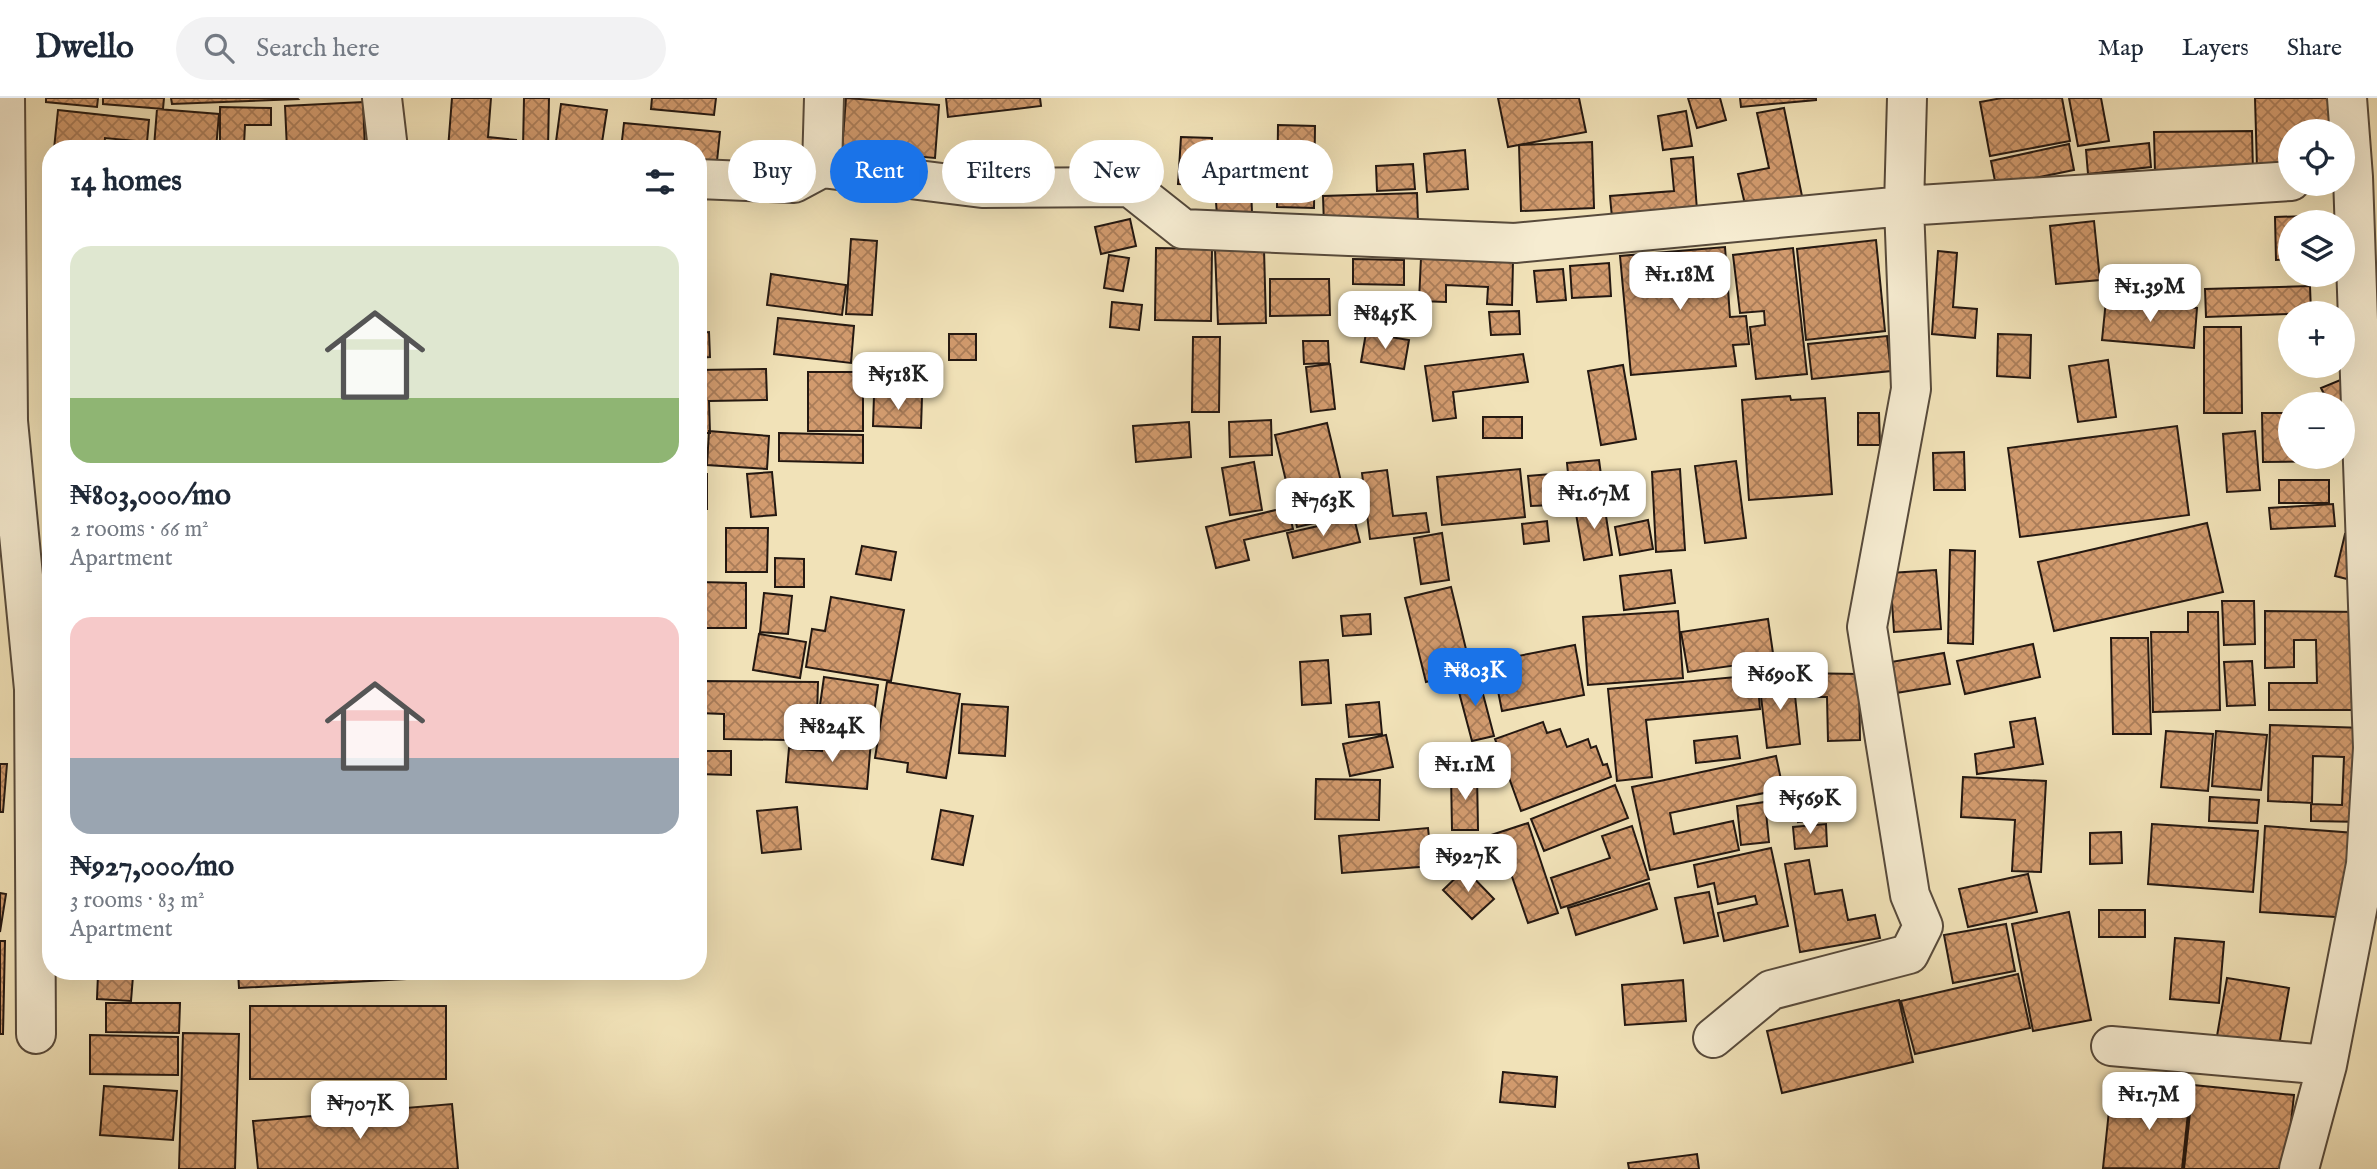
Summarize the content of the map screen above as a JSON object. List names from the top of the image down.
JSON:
{
  "page": {
    "header": "Dwello",
    "search": "Search here",
    "nav": ["Map", "Layers", "Share"],
    "map_buttons": ["+", "−"],
    "chip": [
      "Buy",
      "Rent",
      "Filters",
      "New",
      "Apartment"
    ],
    "heading": "14 homes",
    "list": [
      {
        "name": "₦803,000/mo",
        "note": "2 rooms · 66 m² · Apartment"
      },
      {
        "name": "₦927,000/mo",
        "note": "3 rooms · 83 m² · Apartment"
      }
    ],
    "price": [
      "₦1.18M",
      "₦1.39M",
      "₦845K",
      "₦518K",
      "₦1.67M",
      "₦763K",
      "₦803K",
      "₦690K",
      "₦824K",
      "₦1.1M",
      "₦569K",
      "₦927K",
      "₦1.7M",
      "₦707K"
    ]
  }
}
